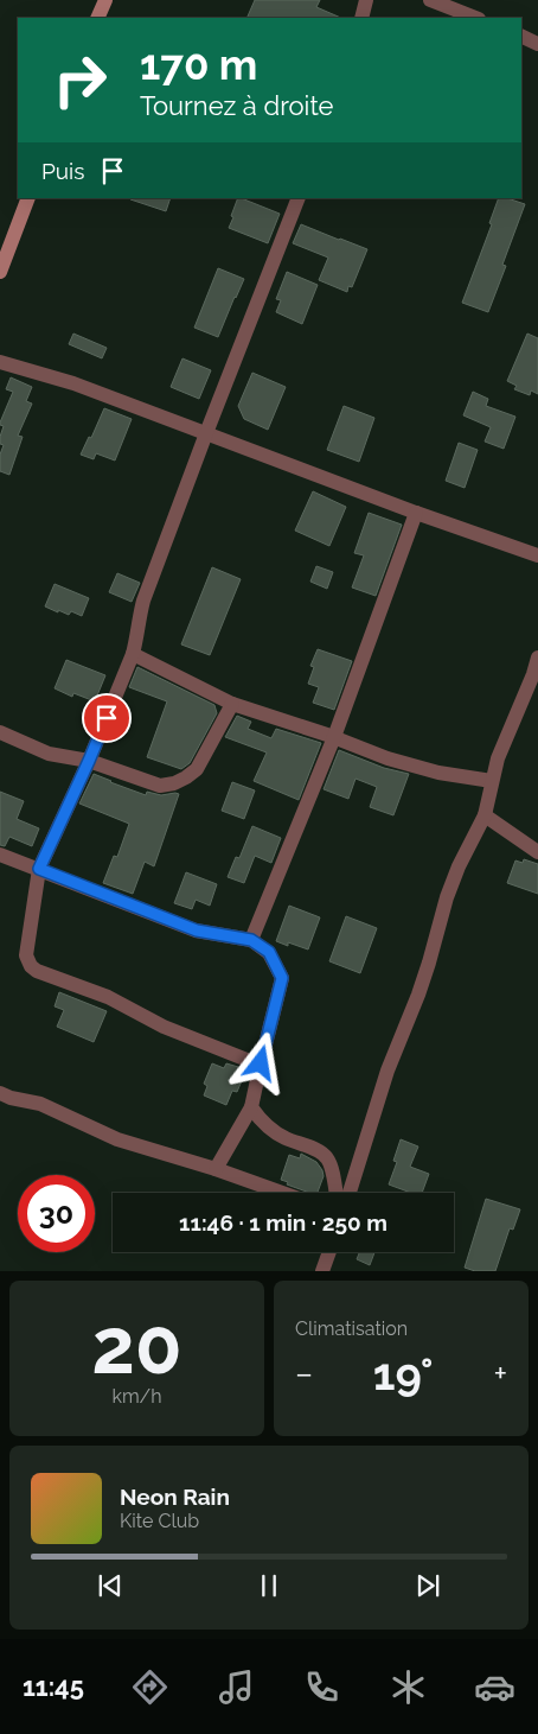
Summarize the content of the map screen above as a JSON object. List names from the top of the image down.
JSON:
{
  "page": {
    "turn": ["170 m", "Tournez à droite"],
    "then": "Puis",
    "limit": "30",
    "trip": "11:46 · 1 min · 250 m",
    "tile": [
      ["20", "km/h"],
      "Climatisation"
    ],
    "heat": ["−", "19°", "+"],
    "song": ["Neon Rain", "Kite Club"],
    "tabs": "11:45"
  }
}
